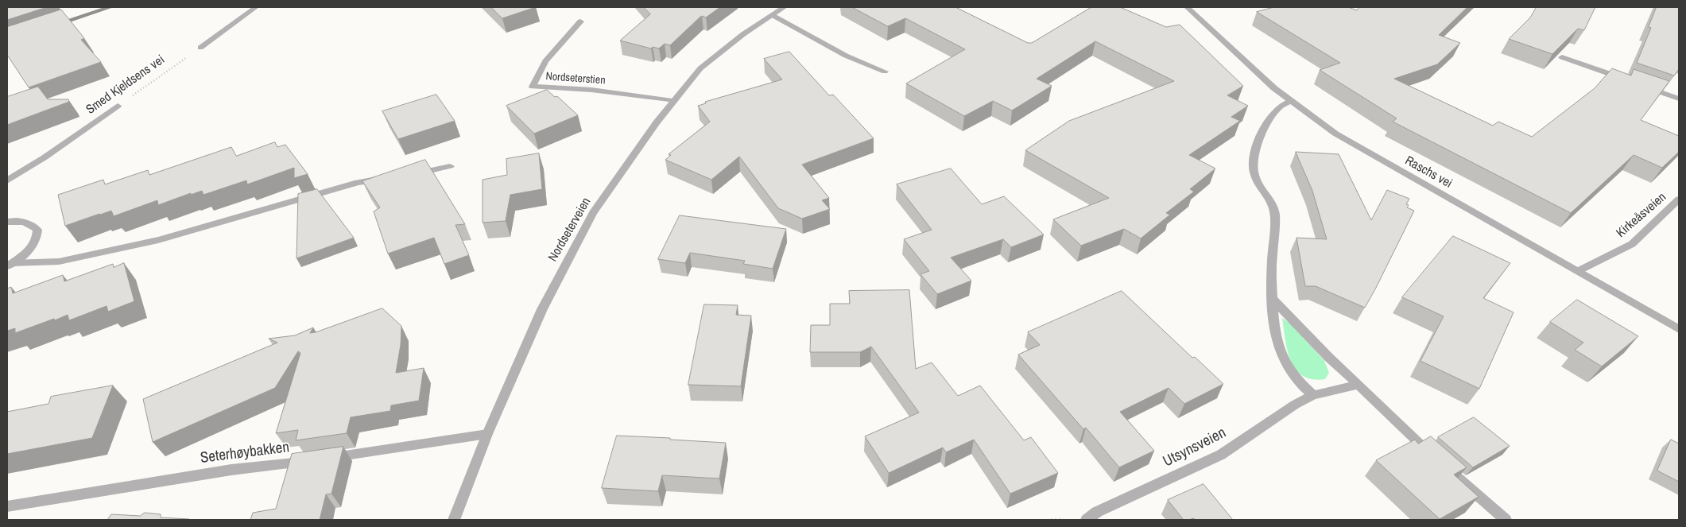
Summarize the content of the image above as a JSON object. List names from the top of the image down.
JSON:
{
  "streets": {
    "street": [
      "Nordseterstien",
      "Smed Kjeldsens vei",
      "Raschs vei",
      "Kirkeåsveien",
      "Nordseterveien",
      "Utsynsveien",
      "Seterhøybakken"
    ]
  },
  "crossings": [
    ["Nordseterstien", "Nordseterveien"],
    ["Raschs vei", "Kirkeåsveien"],
    ["Nordseterveien", "Seterhøybakken"]
  ]
}
